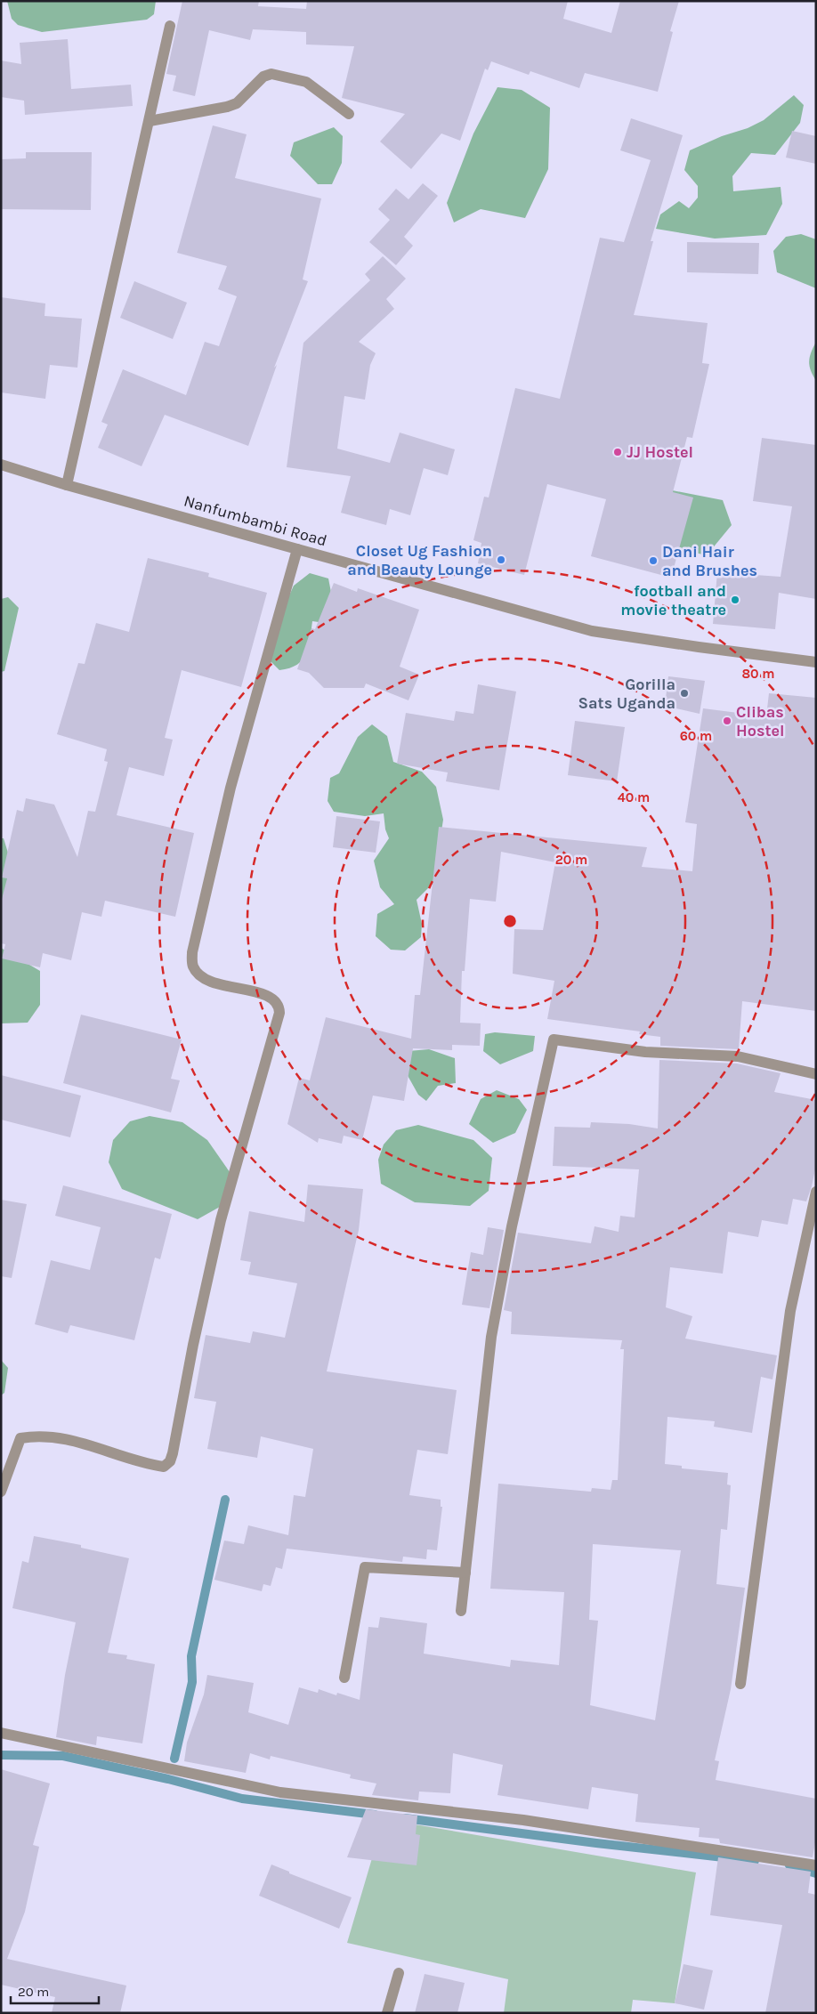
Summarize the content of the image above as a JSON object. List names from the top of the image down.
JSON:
{
  "streets": {
    "street": ["Nanfumbambi Road"]
  },
  "places": [
    "JJ Hostel",
    "Closet Ug Fashion and Beauty Lounge",
    "Dani Hair and Brushes",
    "football and movie theatre",
    "Gorilla Sats Uganda",
    "Clibas Hostel"
  ],
  "scale_bar": "20 m",
  "rings": [
    "80 m",
    "60 m",
    "40 m",
    "20 m"
  ]
}
